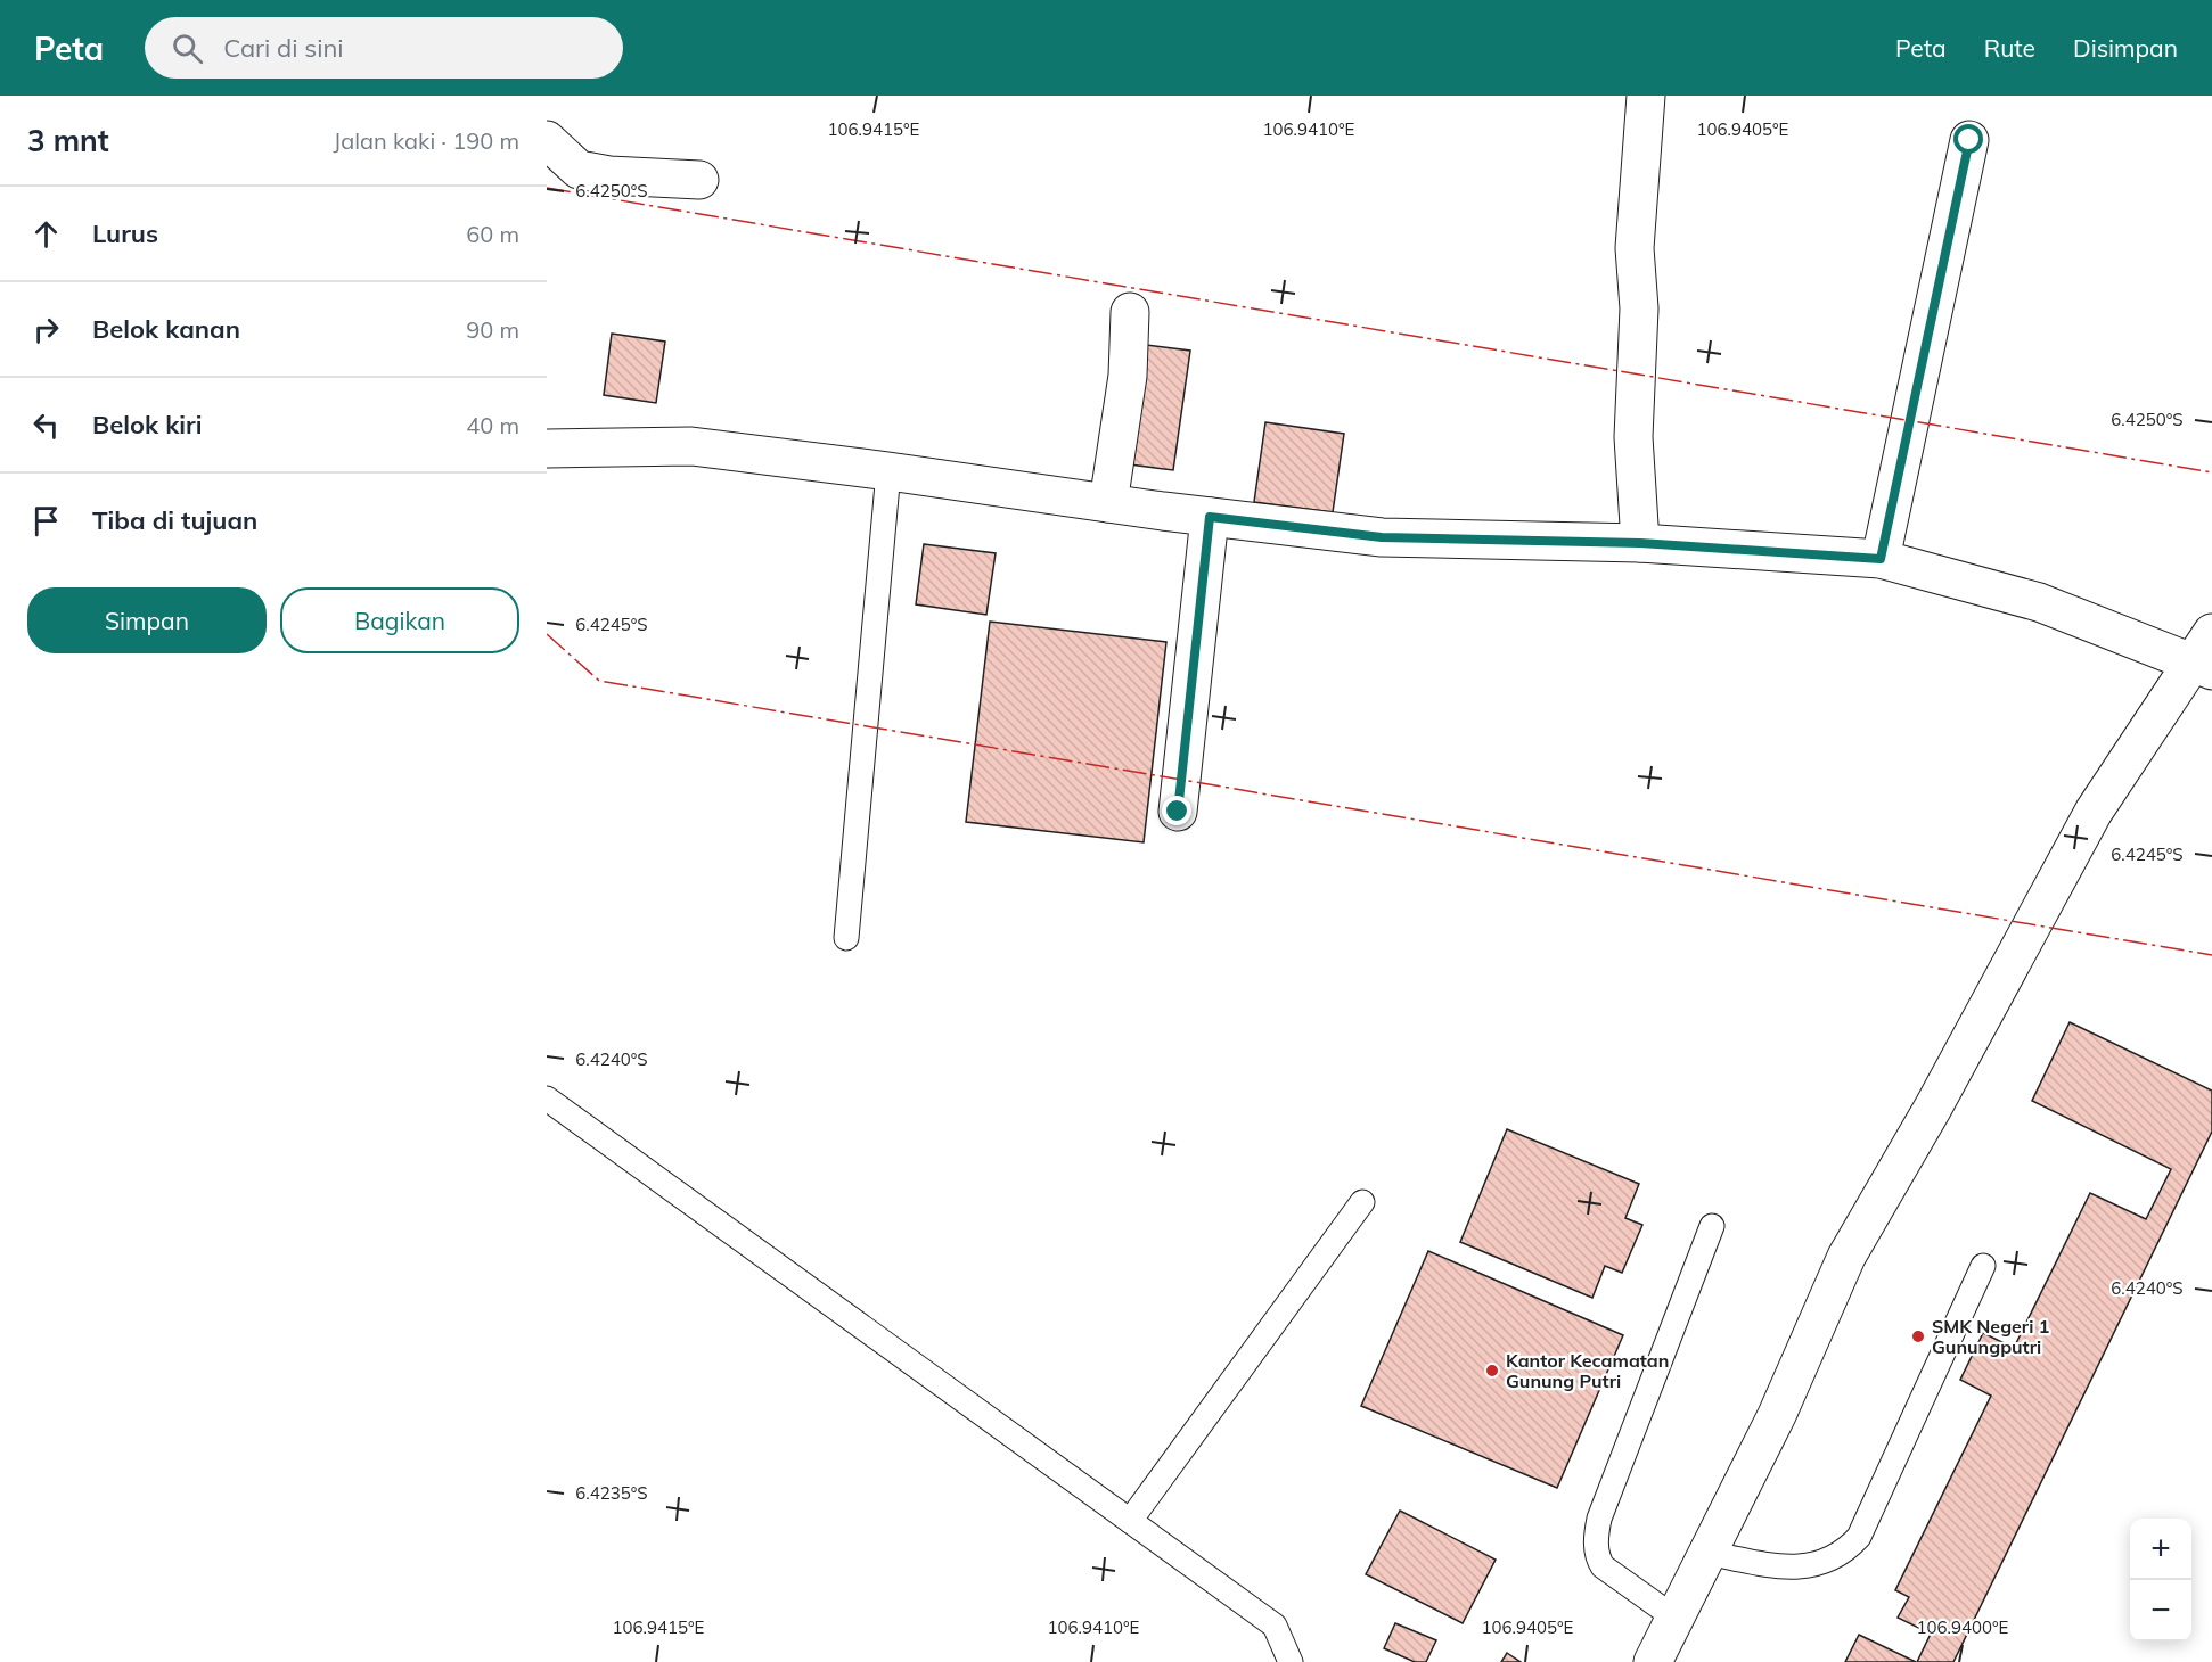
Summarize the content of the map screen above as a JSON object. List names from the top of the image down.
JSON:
{
  "places": ["SMK Negeri 1 Gunungputri", "Kantor Kecamatan Gunung Putri"],
  "page": {
    "header": "Peta",
    "search": "Cari di sini",
    "nav": ["Peta", "Rute", "Disimpan"],
    "heading": ["3 mnt", "Jalan kaki · 190 m"],
    "list": [
      ["Lurus", "60 m"],
      ["Belok kanan", "90 m"],
      ["Belok kiri", "40 m"],
      "Tiba di tujuan"
    ],
    "buttons": ["Simpan", "Bagikan"],
    "map_buttons": ["+", "−"]
  },
  "coordinates": [
    "106.9415°E",
    "106.9410°E",
    "106.9405°E",
    "6.4250°S",
    "6.4245°S",
    "6.4240°S",
    "6.4235°S",
    "106.9400°E"
  ]
}
